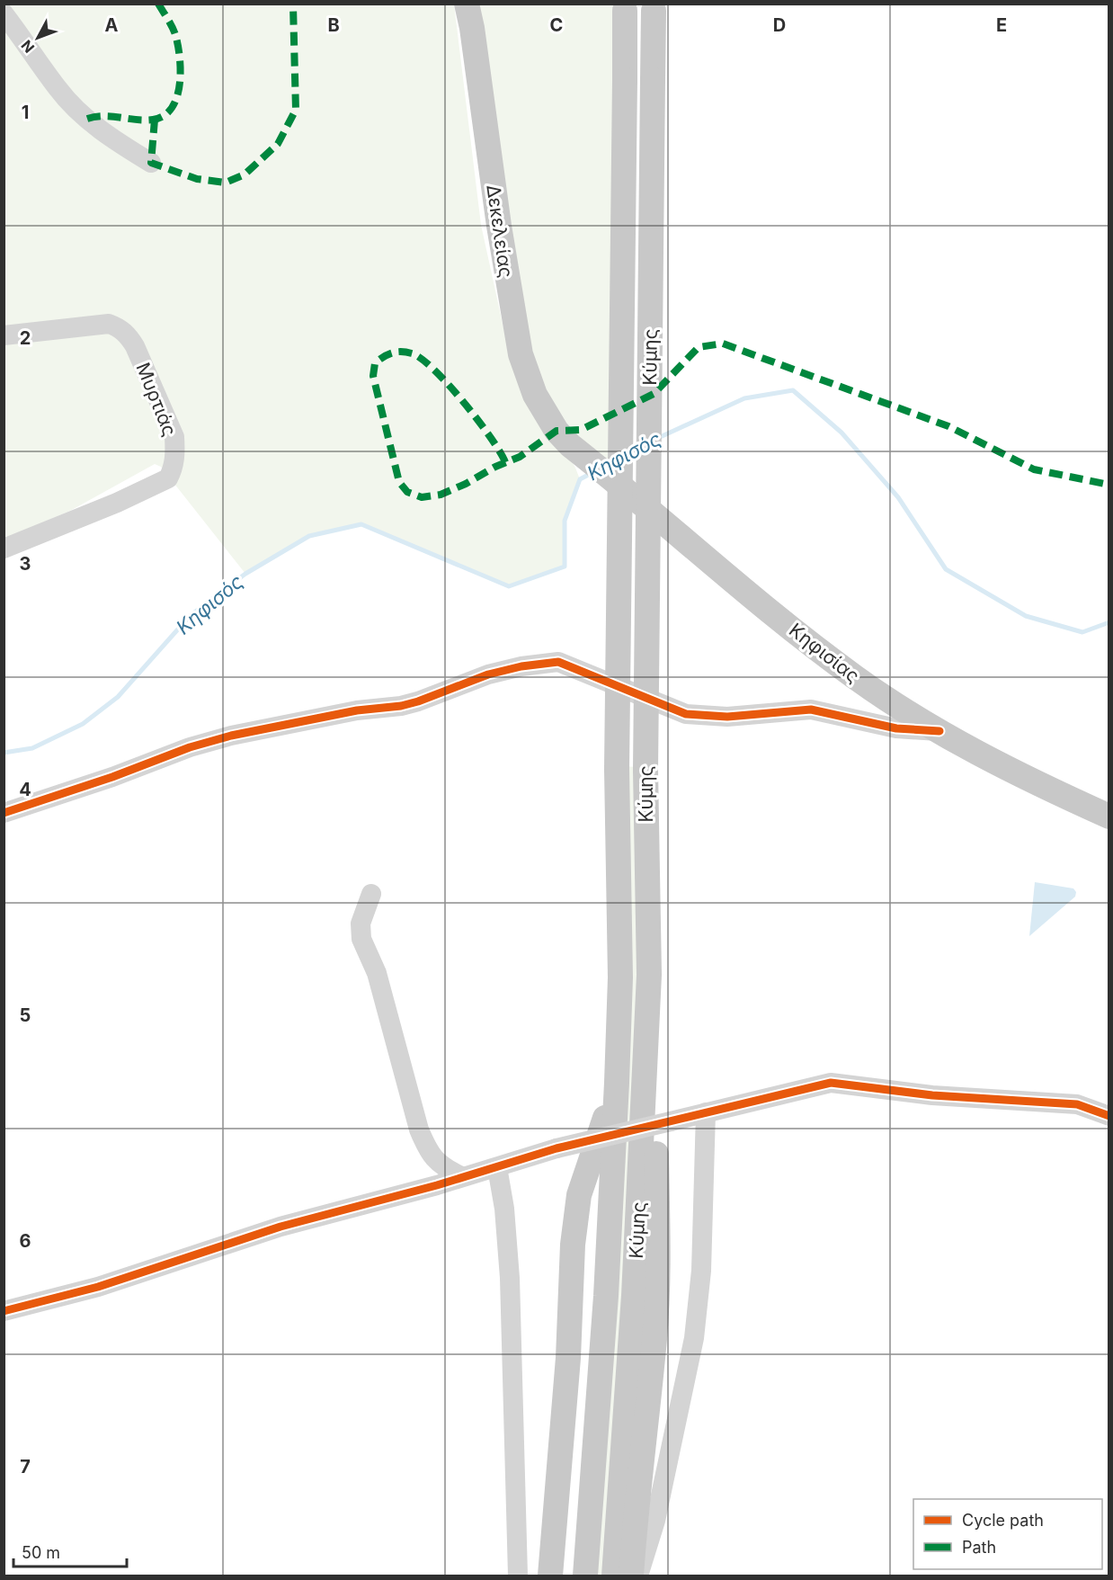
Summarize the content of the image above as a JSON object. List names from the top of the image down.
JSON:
{
  "streets": {
    "main road": ["Δεκελείας", "Κύμης", "Κηφισίας"],
    "street": ["Μυρτιάς"]
  },
  "crossings": [
    ["Δεκελείας", "Κηφισίας"]
  ],
  "water": ["Κηφισός"],
  "legend": ["Cycle path", "Path"],
  "scale_bar": "50 m",
  "north": "bottom left",
  "grid": {
    "columns": [
      "A",
      "B",
      "C",
      "D",
      "E"
    ],
    "rows": [
      "1",
      "2",
      "3",
      "4",
      "5",
      "6",
      "7"
    ]
  }
}
